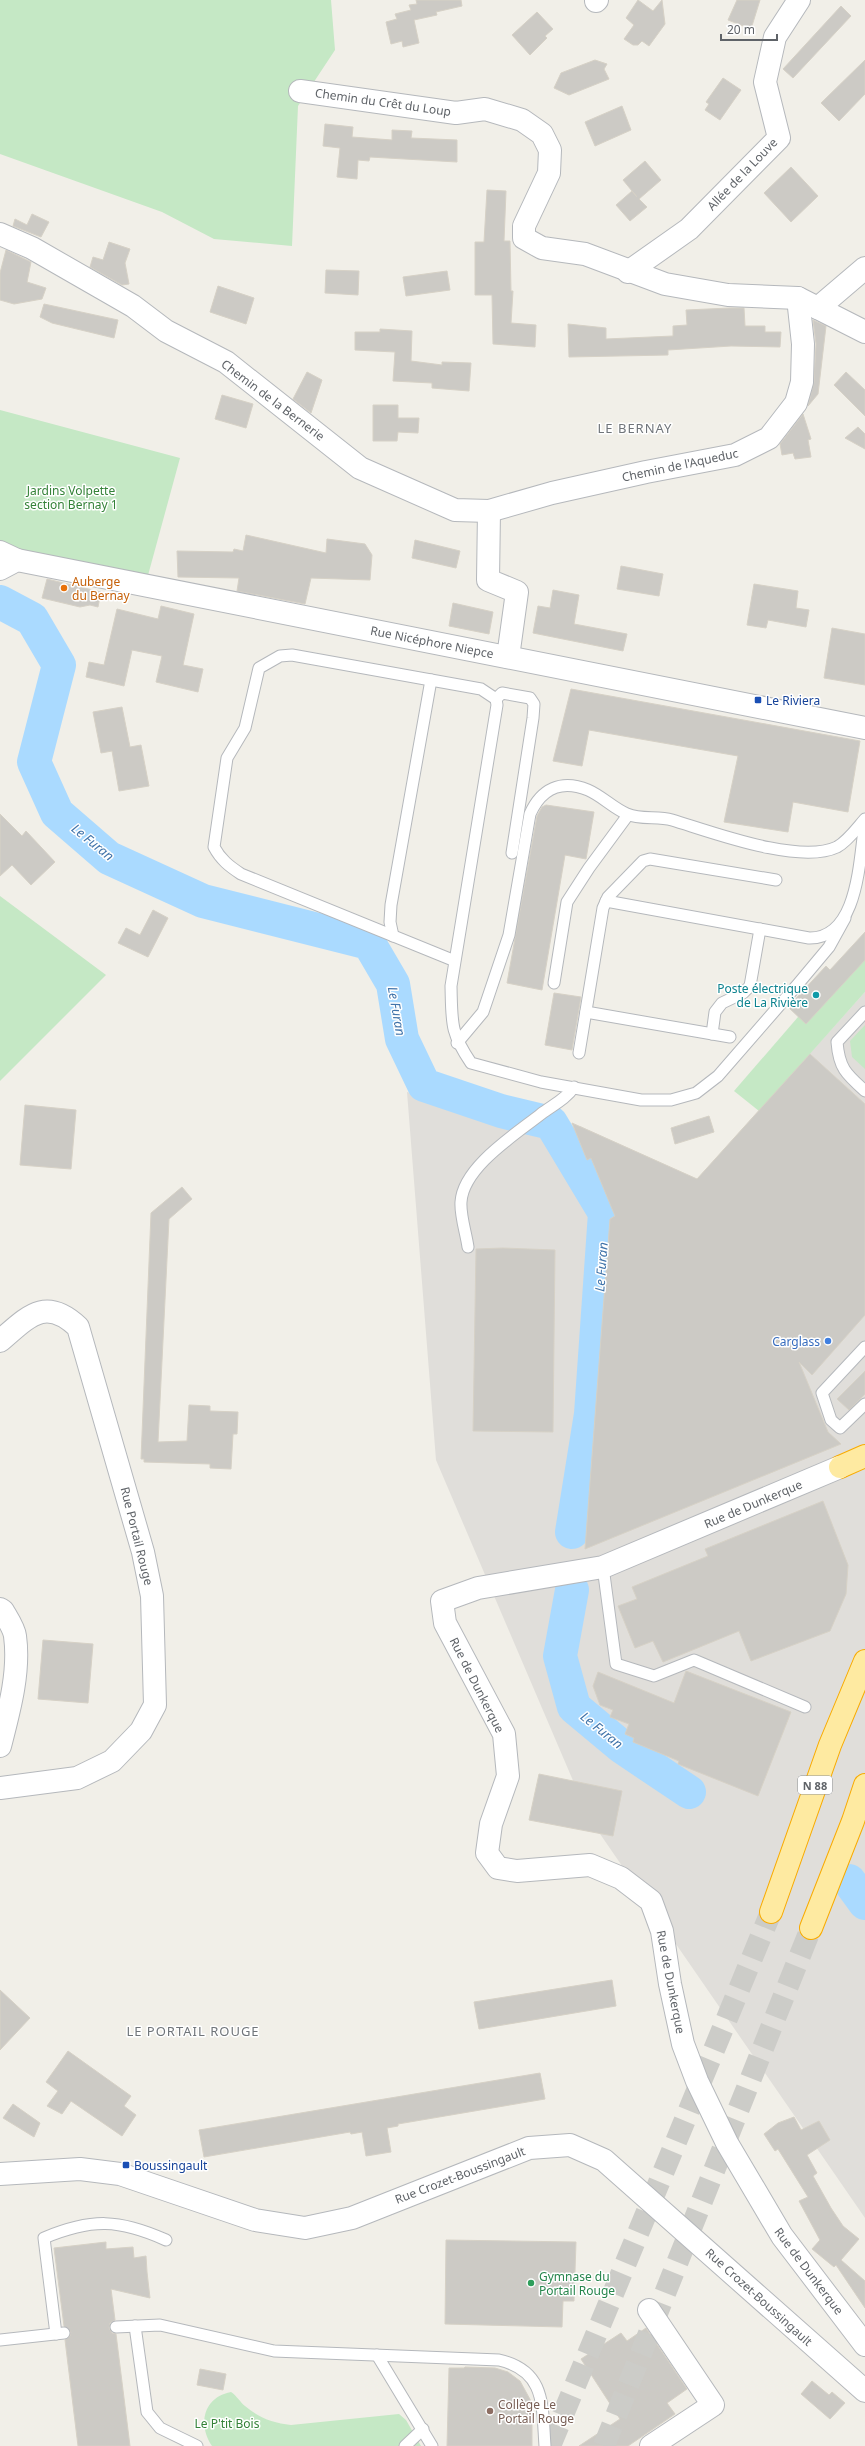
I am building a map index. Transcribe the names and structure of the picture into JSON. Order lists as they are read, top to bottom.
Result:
{
  "streets": {
    "highway": ["N 88"],
    "street": [
      "Chemin du Crêt du Loup",
      "Allée de la Louve",
      "Chemin de la Bernerie",
      "Chemin de l'Aqueduc",
      "Rue Nicéphore Niepce",
      "Rue de Dunkerque",
      "Rue Portail Rouge",
      "Rue Crozet-Boussingault"
    ]
  },
  "crossings": [
    ["Chemin du Crêt du Loup", "Allée de la Louve"],
    ["Chemin du Crêt du Loup", "Chemin de l'Aqueduc"],
    ["Chemin de la Bernerie", "Chemin de l'Aqueduc"]
  ],
  "districts": ["LE BERNAY", "LE PORTAIL ROUGE"],
  "water": ["Le Furan"],
  "parks": ["Jardins Volpette section Bernay 1", "Le P'tit Bois"],
  "places": {
    "other": [
      "Auberge du Bernay",
      "Poste électrique de La Rivière",
      "Carglass",
      "Gymnase du Portail Rouge",
      "Collège Le Portail Rouge"
    ],
    "transit": ["Le Riviera", "Boussingault"]
  },
  "scale_bar": "20 m"
}
